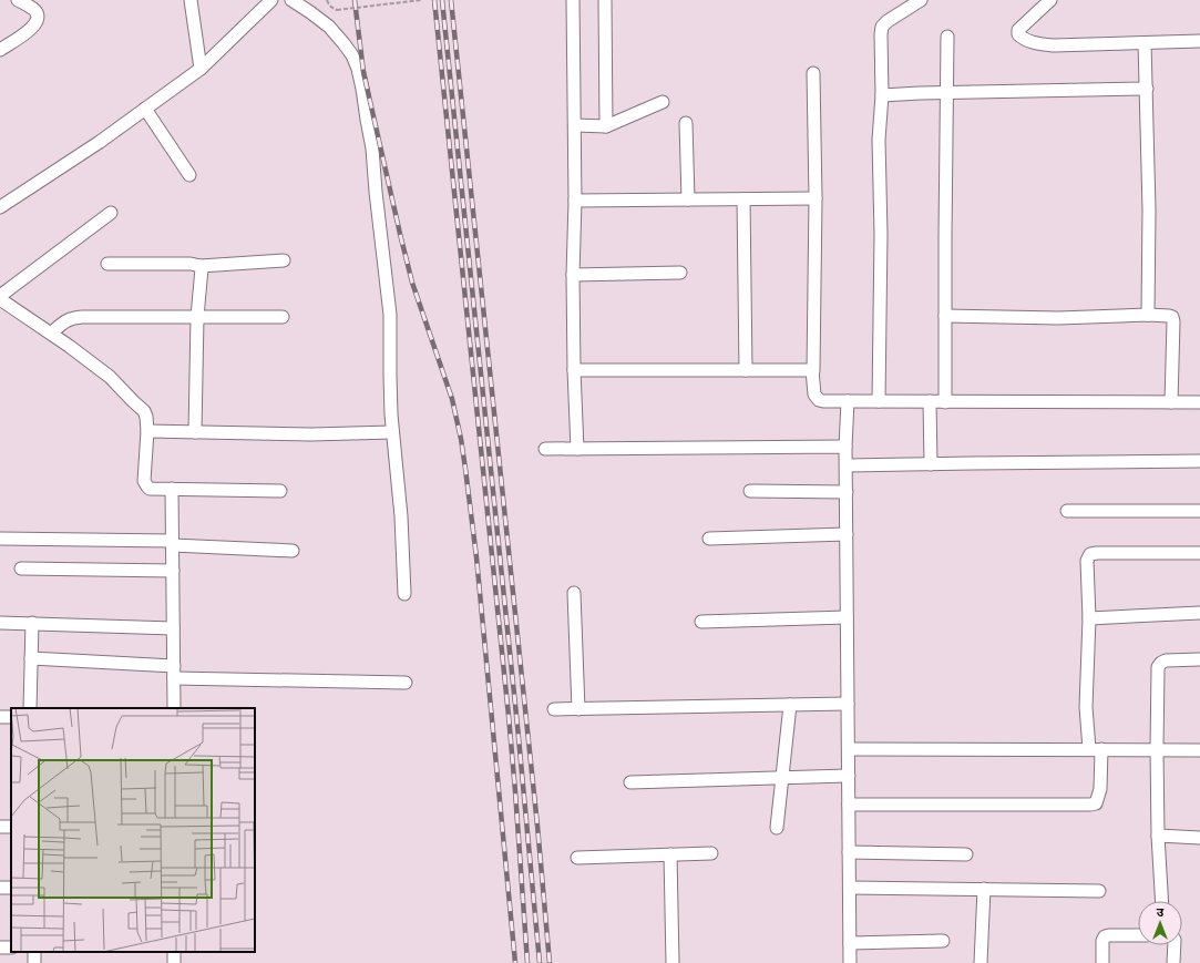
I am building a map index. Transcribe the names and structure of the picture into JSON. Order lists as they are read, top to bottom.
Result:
{
  "north": "top"
}
